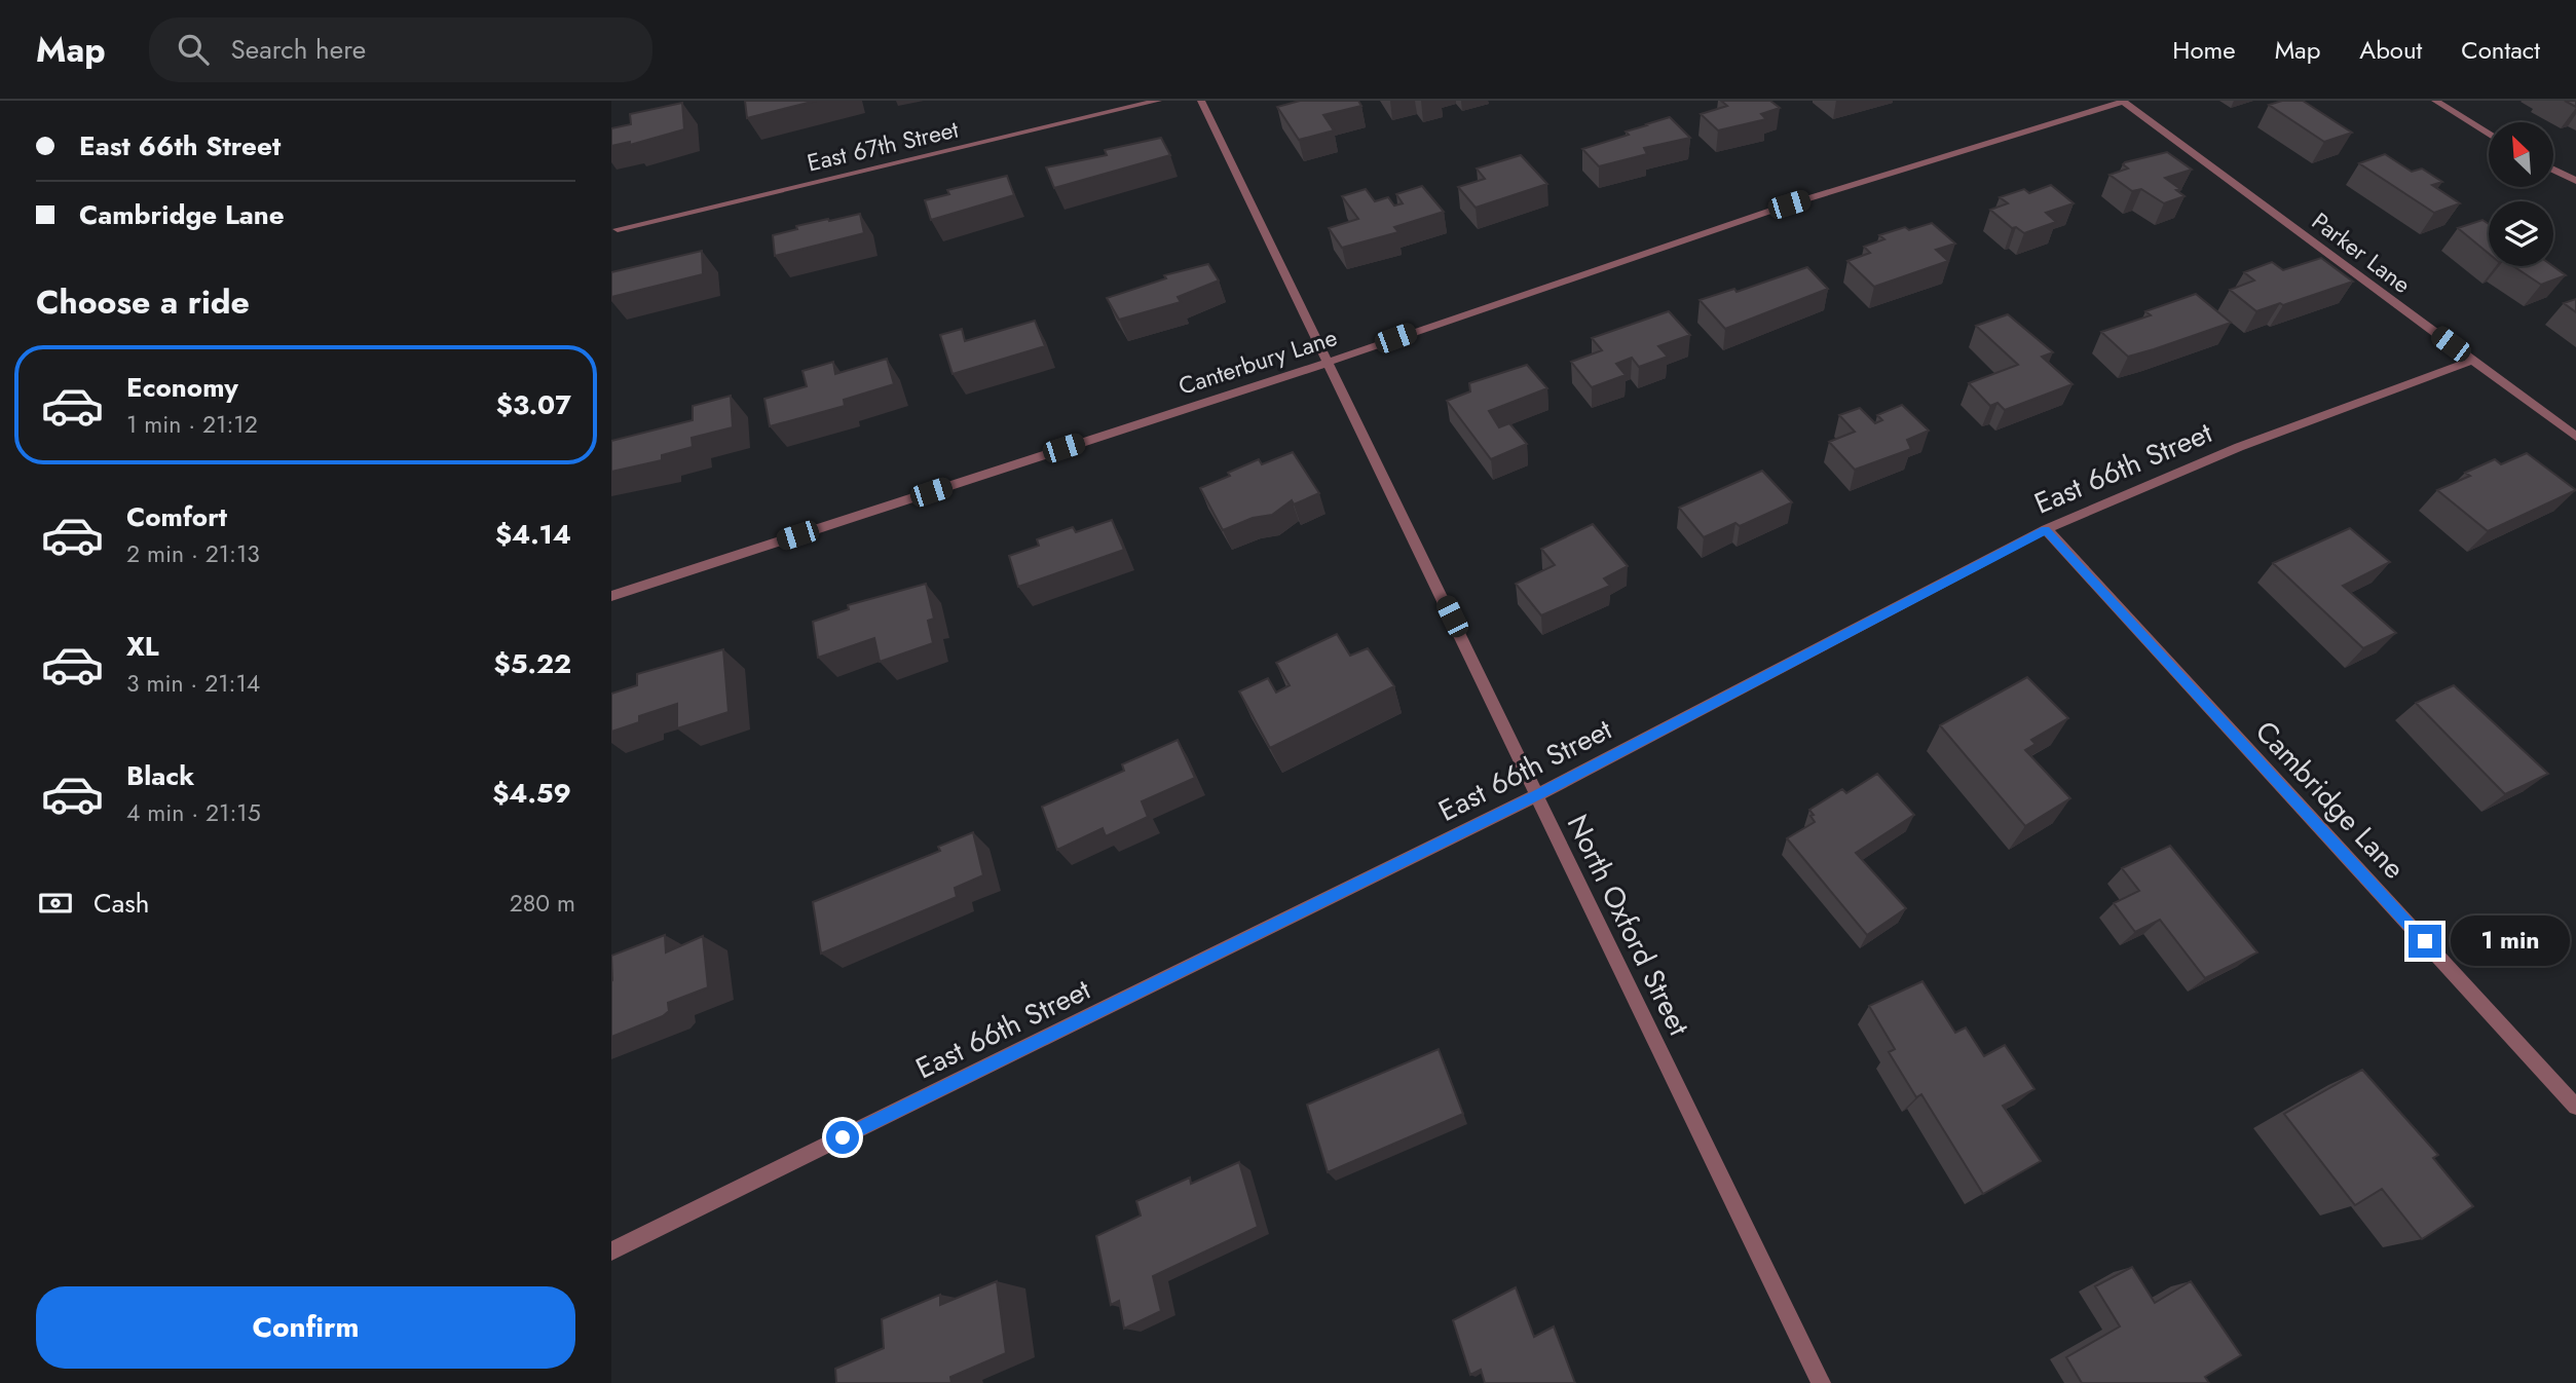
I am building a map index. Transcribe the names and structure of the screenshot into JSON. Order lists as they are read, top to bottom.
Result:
{
  "streets": {
    "street": [
      "East 67th Street",
      "Parker Lane",
      "Canterbury Lane",
      "East 66th Street",
      "Cambridge Lane",
      "North Oxford Street"
    ]
  },
  "crossings": [
    ["Parker Lane", "Canterbury Lane"],
    ["Parker Lane", "East 66th Street"],
    ["Canterbury Lane", "North Oxford Street"],
    ["East 66th Street", "Cambridge Lane"],
    ["East 66th Street", "North Oxford Street"]
  ],
  "north": "top left",
  "page": {
    "header": "Map",
    "search": "Search here",
    "nav": [
      "Home",
      "Map",
      "About",
      "Contact"
    ],
    "banner": ["East 66th Street", "Cambridge Lane"],
    "heading": "Choose a ride",
    "list": [
      {
        "name": "Economy",
        "note": "1 min · 21:12",
        "value": "$3.07"
      },
      {
        "name": "Comfort",
        "note": "2 min · 21:13",
        "value": "$4.14"
      },
      {
        "name": "XL",
        "note": "3 min · 21:14",
        "value": "$5.22"
      },
      {
        "name": "Black",
        "note": "4 min · 21:15",
        "value": "$4.59"
      }
    ],
    "pay": ["Cash", "280 m"],
    "bubble": "1 min",
    "buttons": "Confirm"
  }
}
